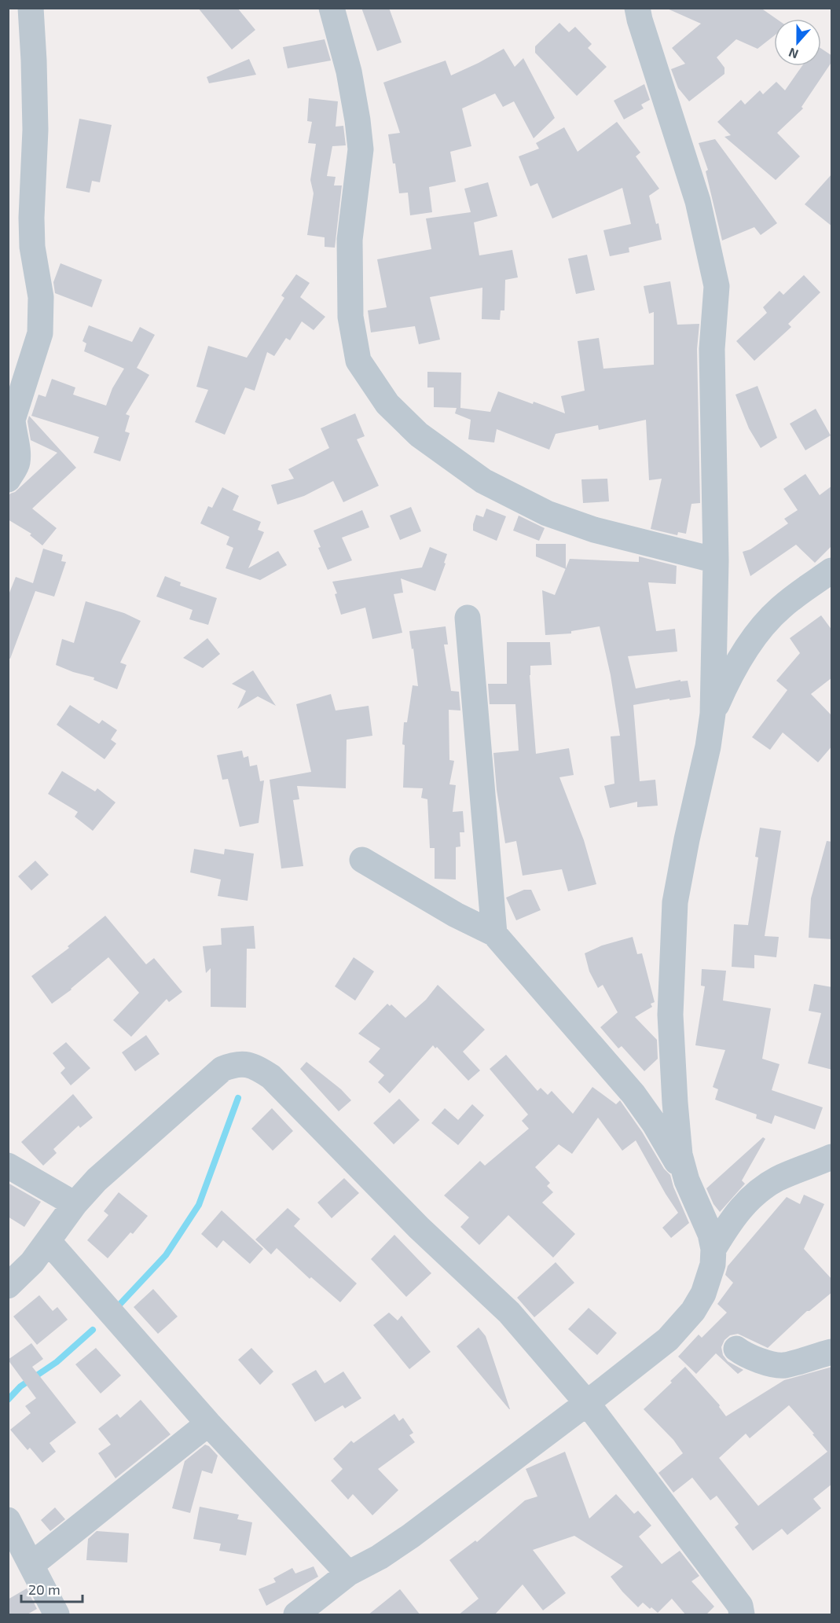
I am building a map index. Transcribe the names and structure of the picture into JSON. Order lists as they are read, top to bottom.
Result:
{
  "scale_bar": "20 m",
  "north": "bottom"
}
